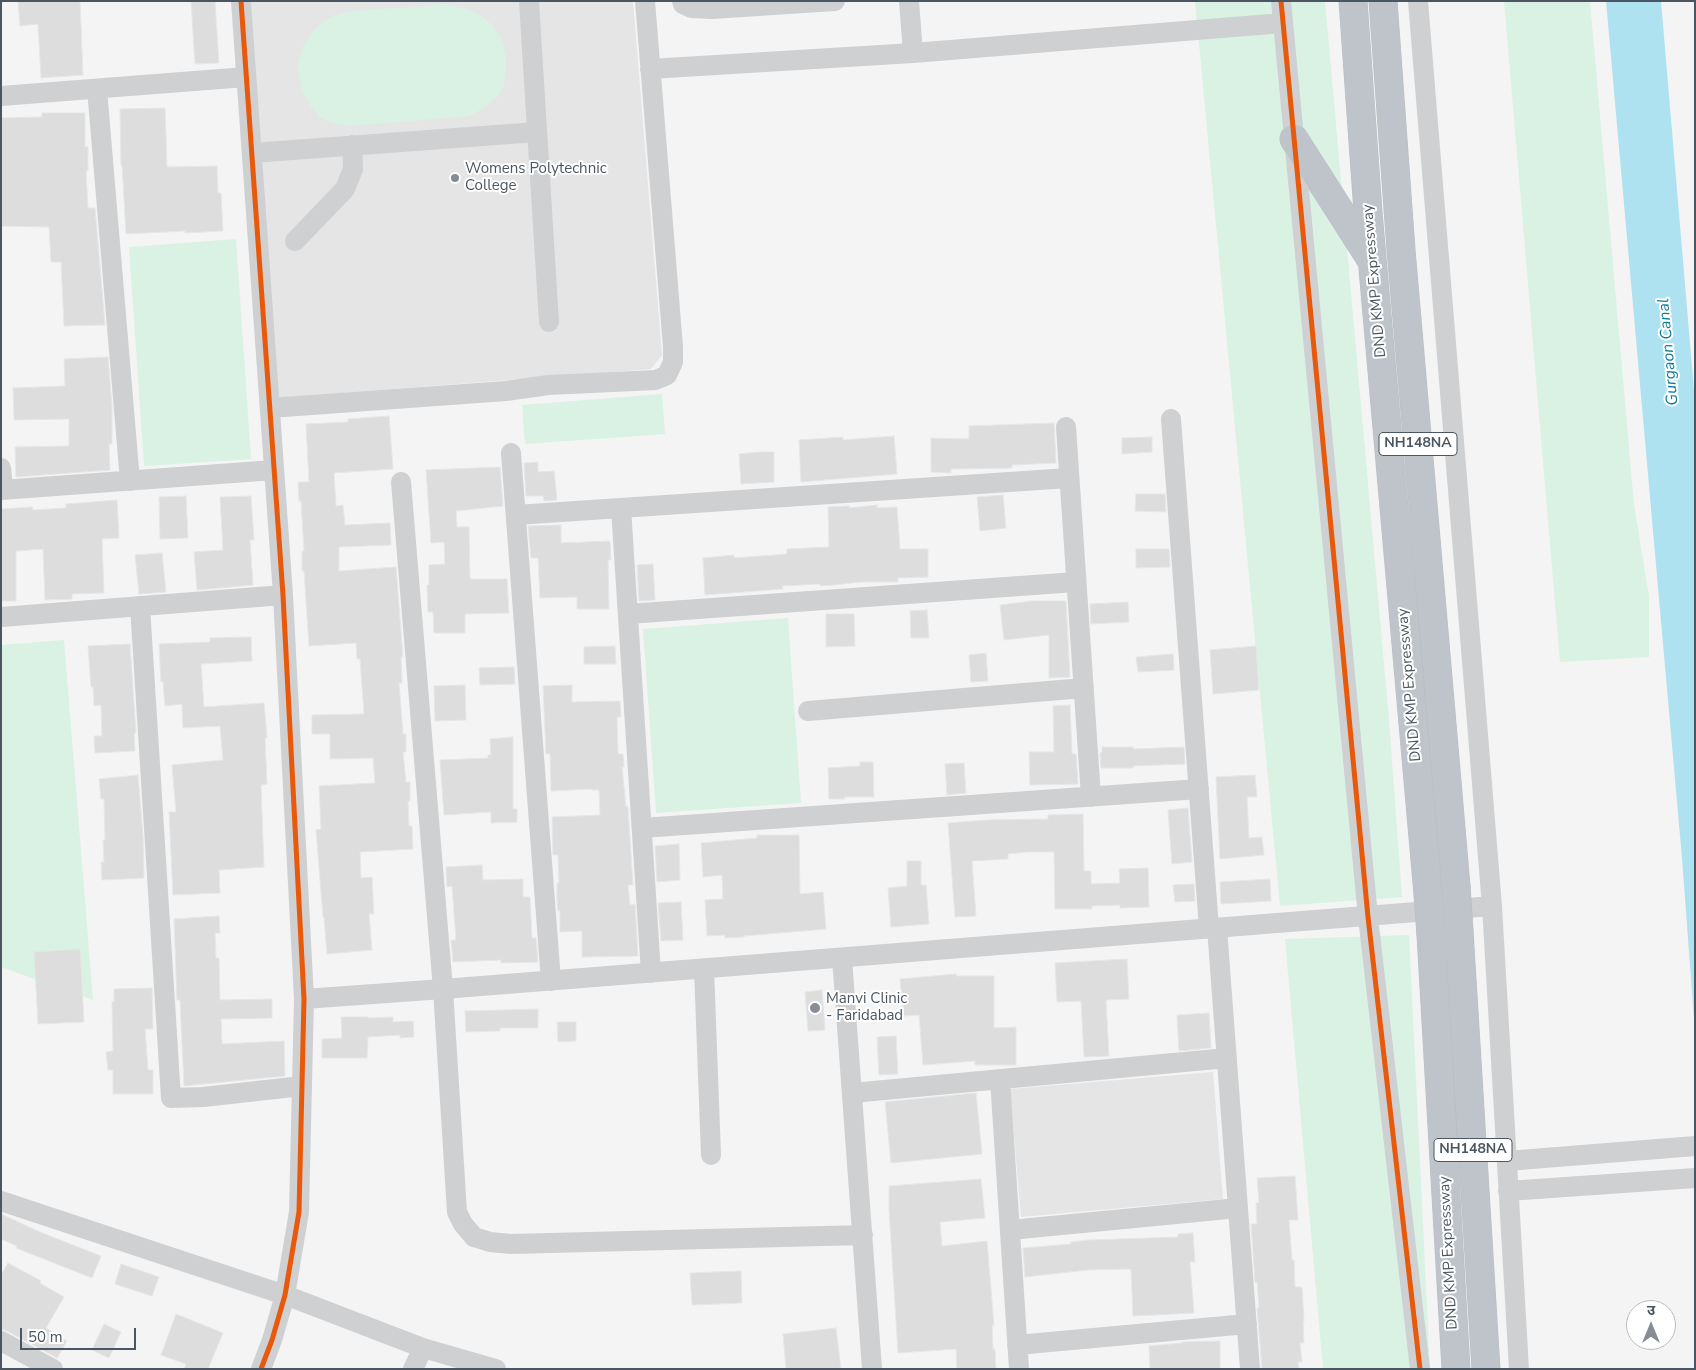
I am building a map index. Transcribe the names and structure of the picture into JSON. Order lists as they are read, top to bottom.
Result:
{
  "streets": {
    "highway": ["DND KMP Expressway", "NH148NA"]
  },
  "water": ["Gurgaon Canal"],
  "places": ["Womens Polytechnic College", "Manvi Clinic - Faridabad"],
  "scale_bar": "50 m",
  "north": "top"
}
